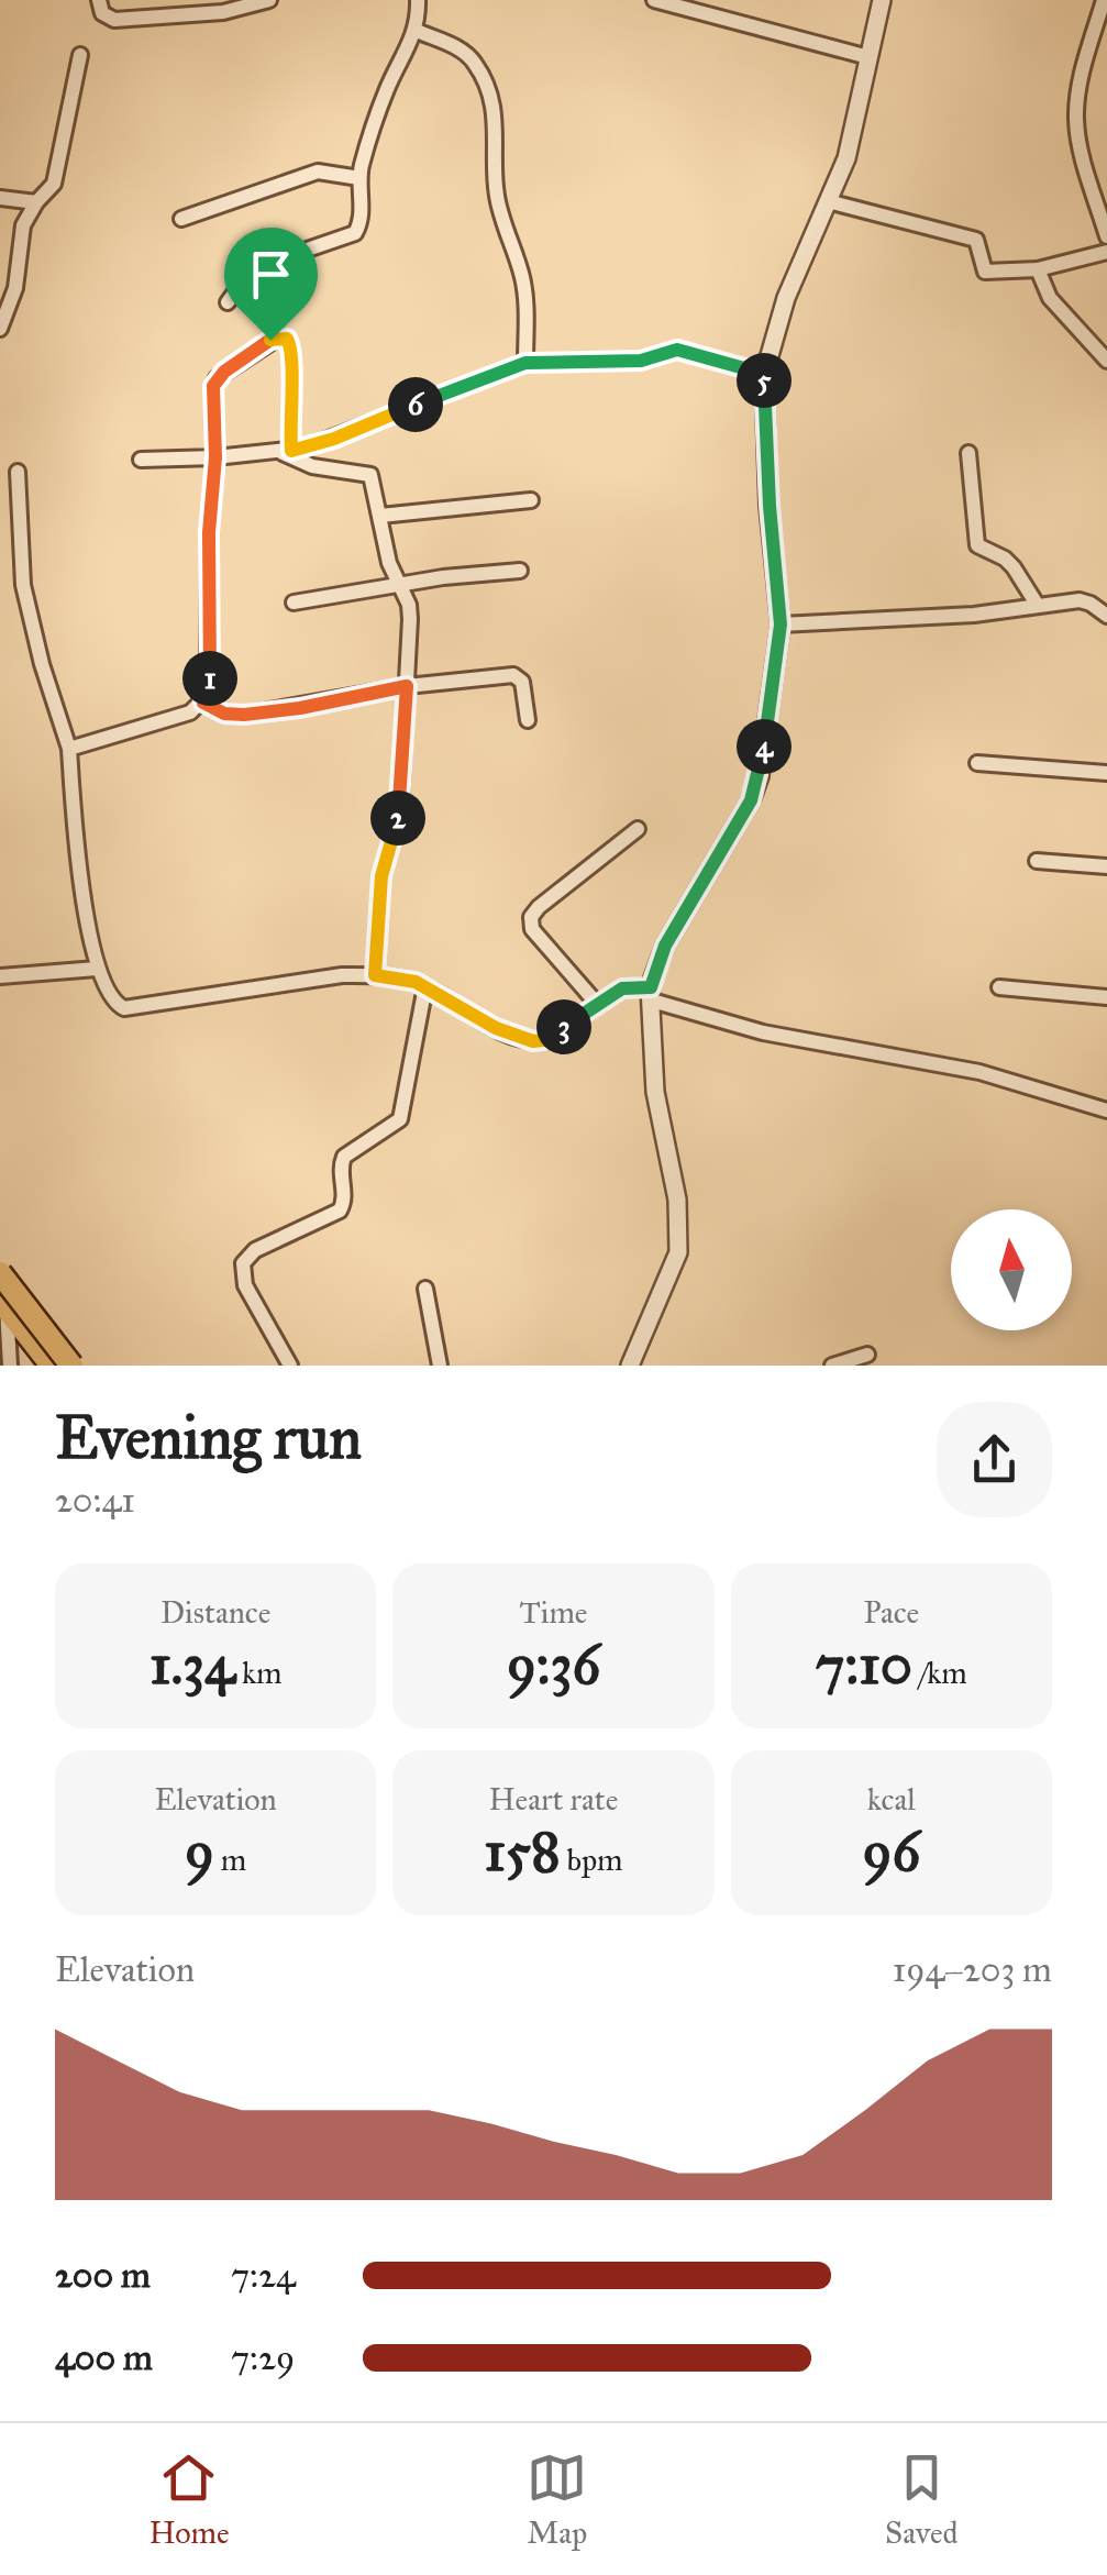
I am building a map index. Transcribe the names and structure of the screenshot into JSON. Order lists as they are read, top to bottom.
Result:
{
  "north": "top",
  "page": {
    "pins": [
      "5",
      "6",
      "1",
      "4",
      "2",
      "3"
    ],
    "heading": ["Evening run", "20:41"],
    "stats": [
      ["Distance", "1.34 km"],
      ["Time", "9:36"],
      ["Pace", "7:10 /km"],
      ["Elevation", "9 m"],
      ["Heart rate", "158 bpm"],
      ["kcal", "96"]
    ],
    "chart": ["Elevation", "194–203 m"],
    "list": [
      {
        "name": "200 m",
        "note": "7:24"
      },
      {
        "name": "400 m",
        "note": "7:29"
      }
    ],
    "tabs": ["Home", "Map", "Saved"]
  }
}
